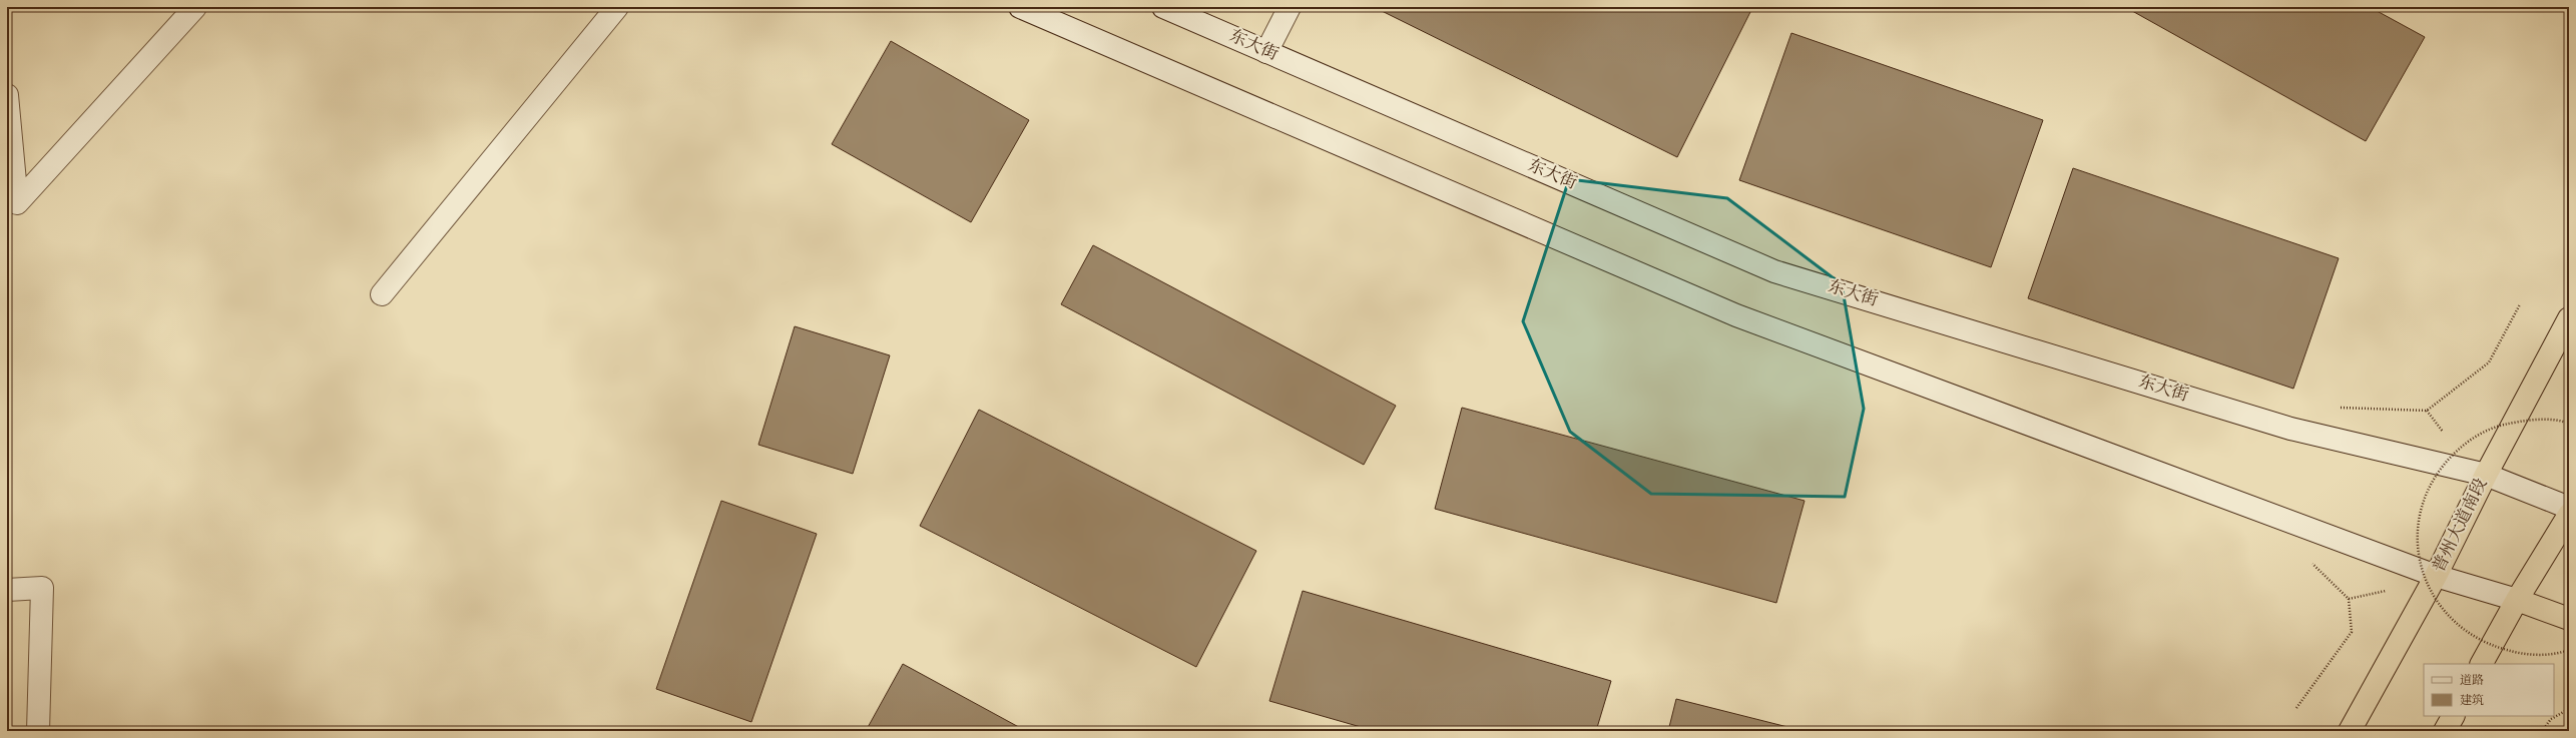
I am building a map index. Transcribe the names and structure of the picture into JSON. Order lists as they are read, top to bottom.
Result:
{
  "streets": {
    "highway": ["普州大道南段"],
    "main road": ["东大街"]
  },
  "crossings": [
    ["东大街", "普州大道南段"]
  ],
  "legend": ["道路", "建筑"]
}
